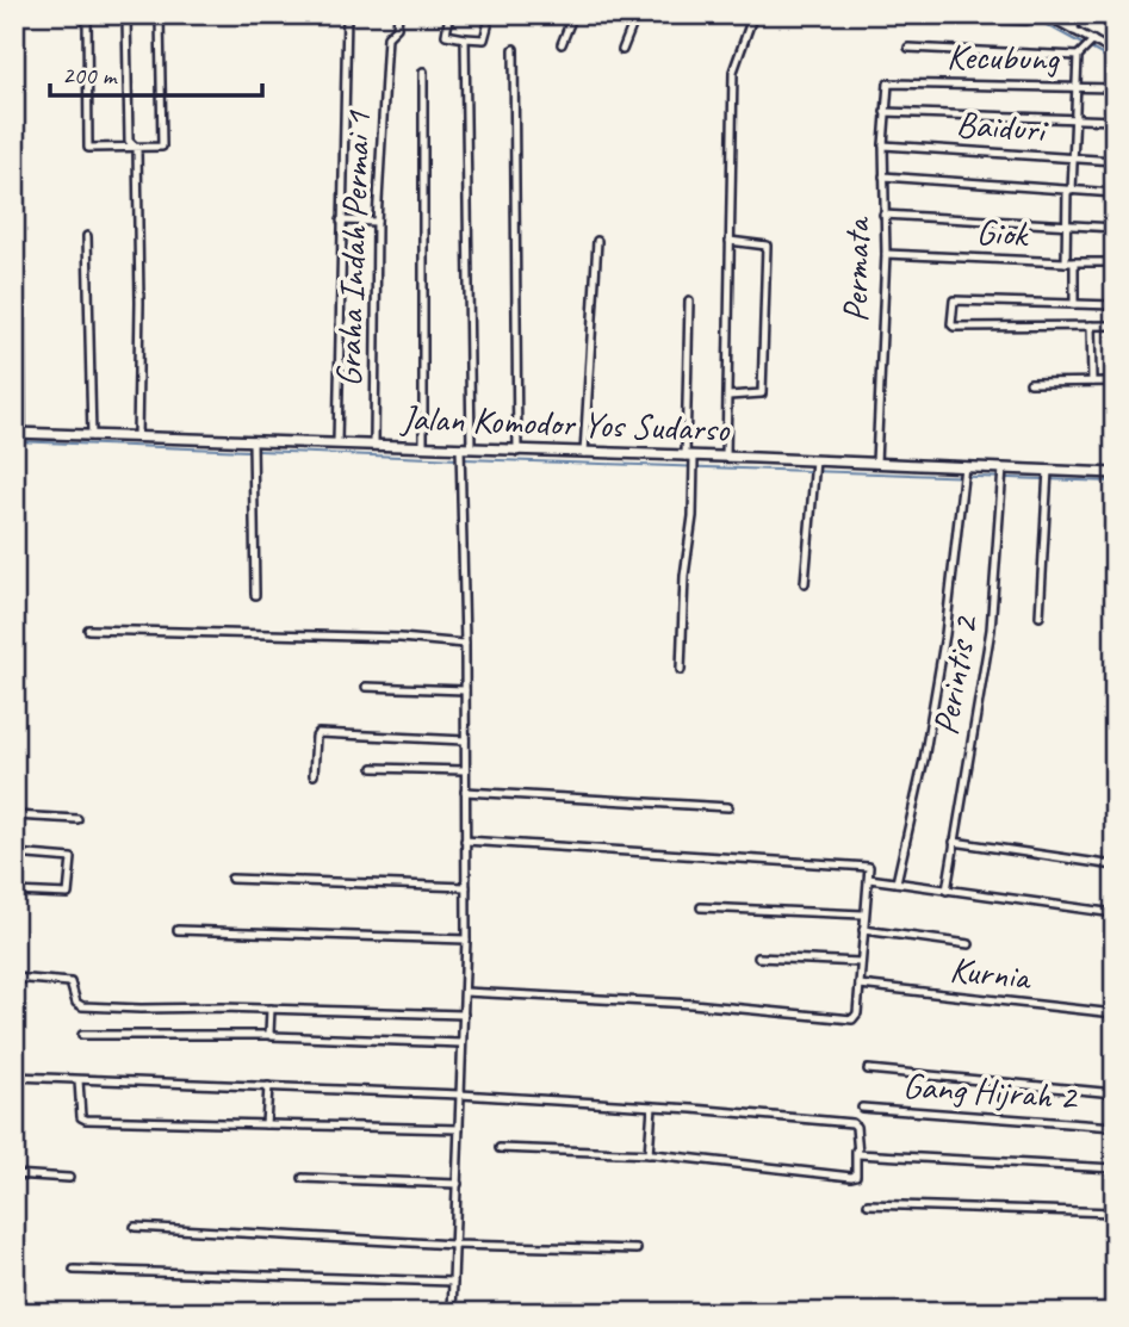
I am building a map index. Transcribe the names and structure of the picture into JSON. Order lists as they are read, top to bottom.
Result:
{
  "streets": {
    "street": [
      "Kecubung",
      "Baiduri",
      "Giok",
      "Graha Indah Permai 1",
      "Permata",
      "Jalan Komodor Yos Sudarso",
      "Perintis 2",
      "Kurnia",
      "Gang Hijrah 2"
    ]
  },
  "crossings": [
    ["Kecubung", "Permata"],
    ["Baiduri", "Permata"],
    ["Giok", "Permata"],
    ["Graha Indah Permai 1", "Jalan Komodor Yos Sudarso"],
    ["Permata", "Jalan Komodor Yos Sudarso"],
    ["Jalan Komodor Yos Sudarso", "Perintis 2"]
  ],
  "scale_bar": "200 m"
}
